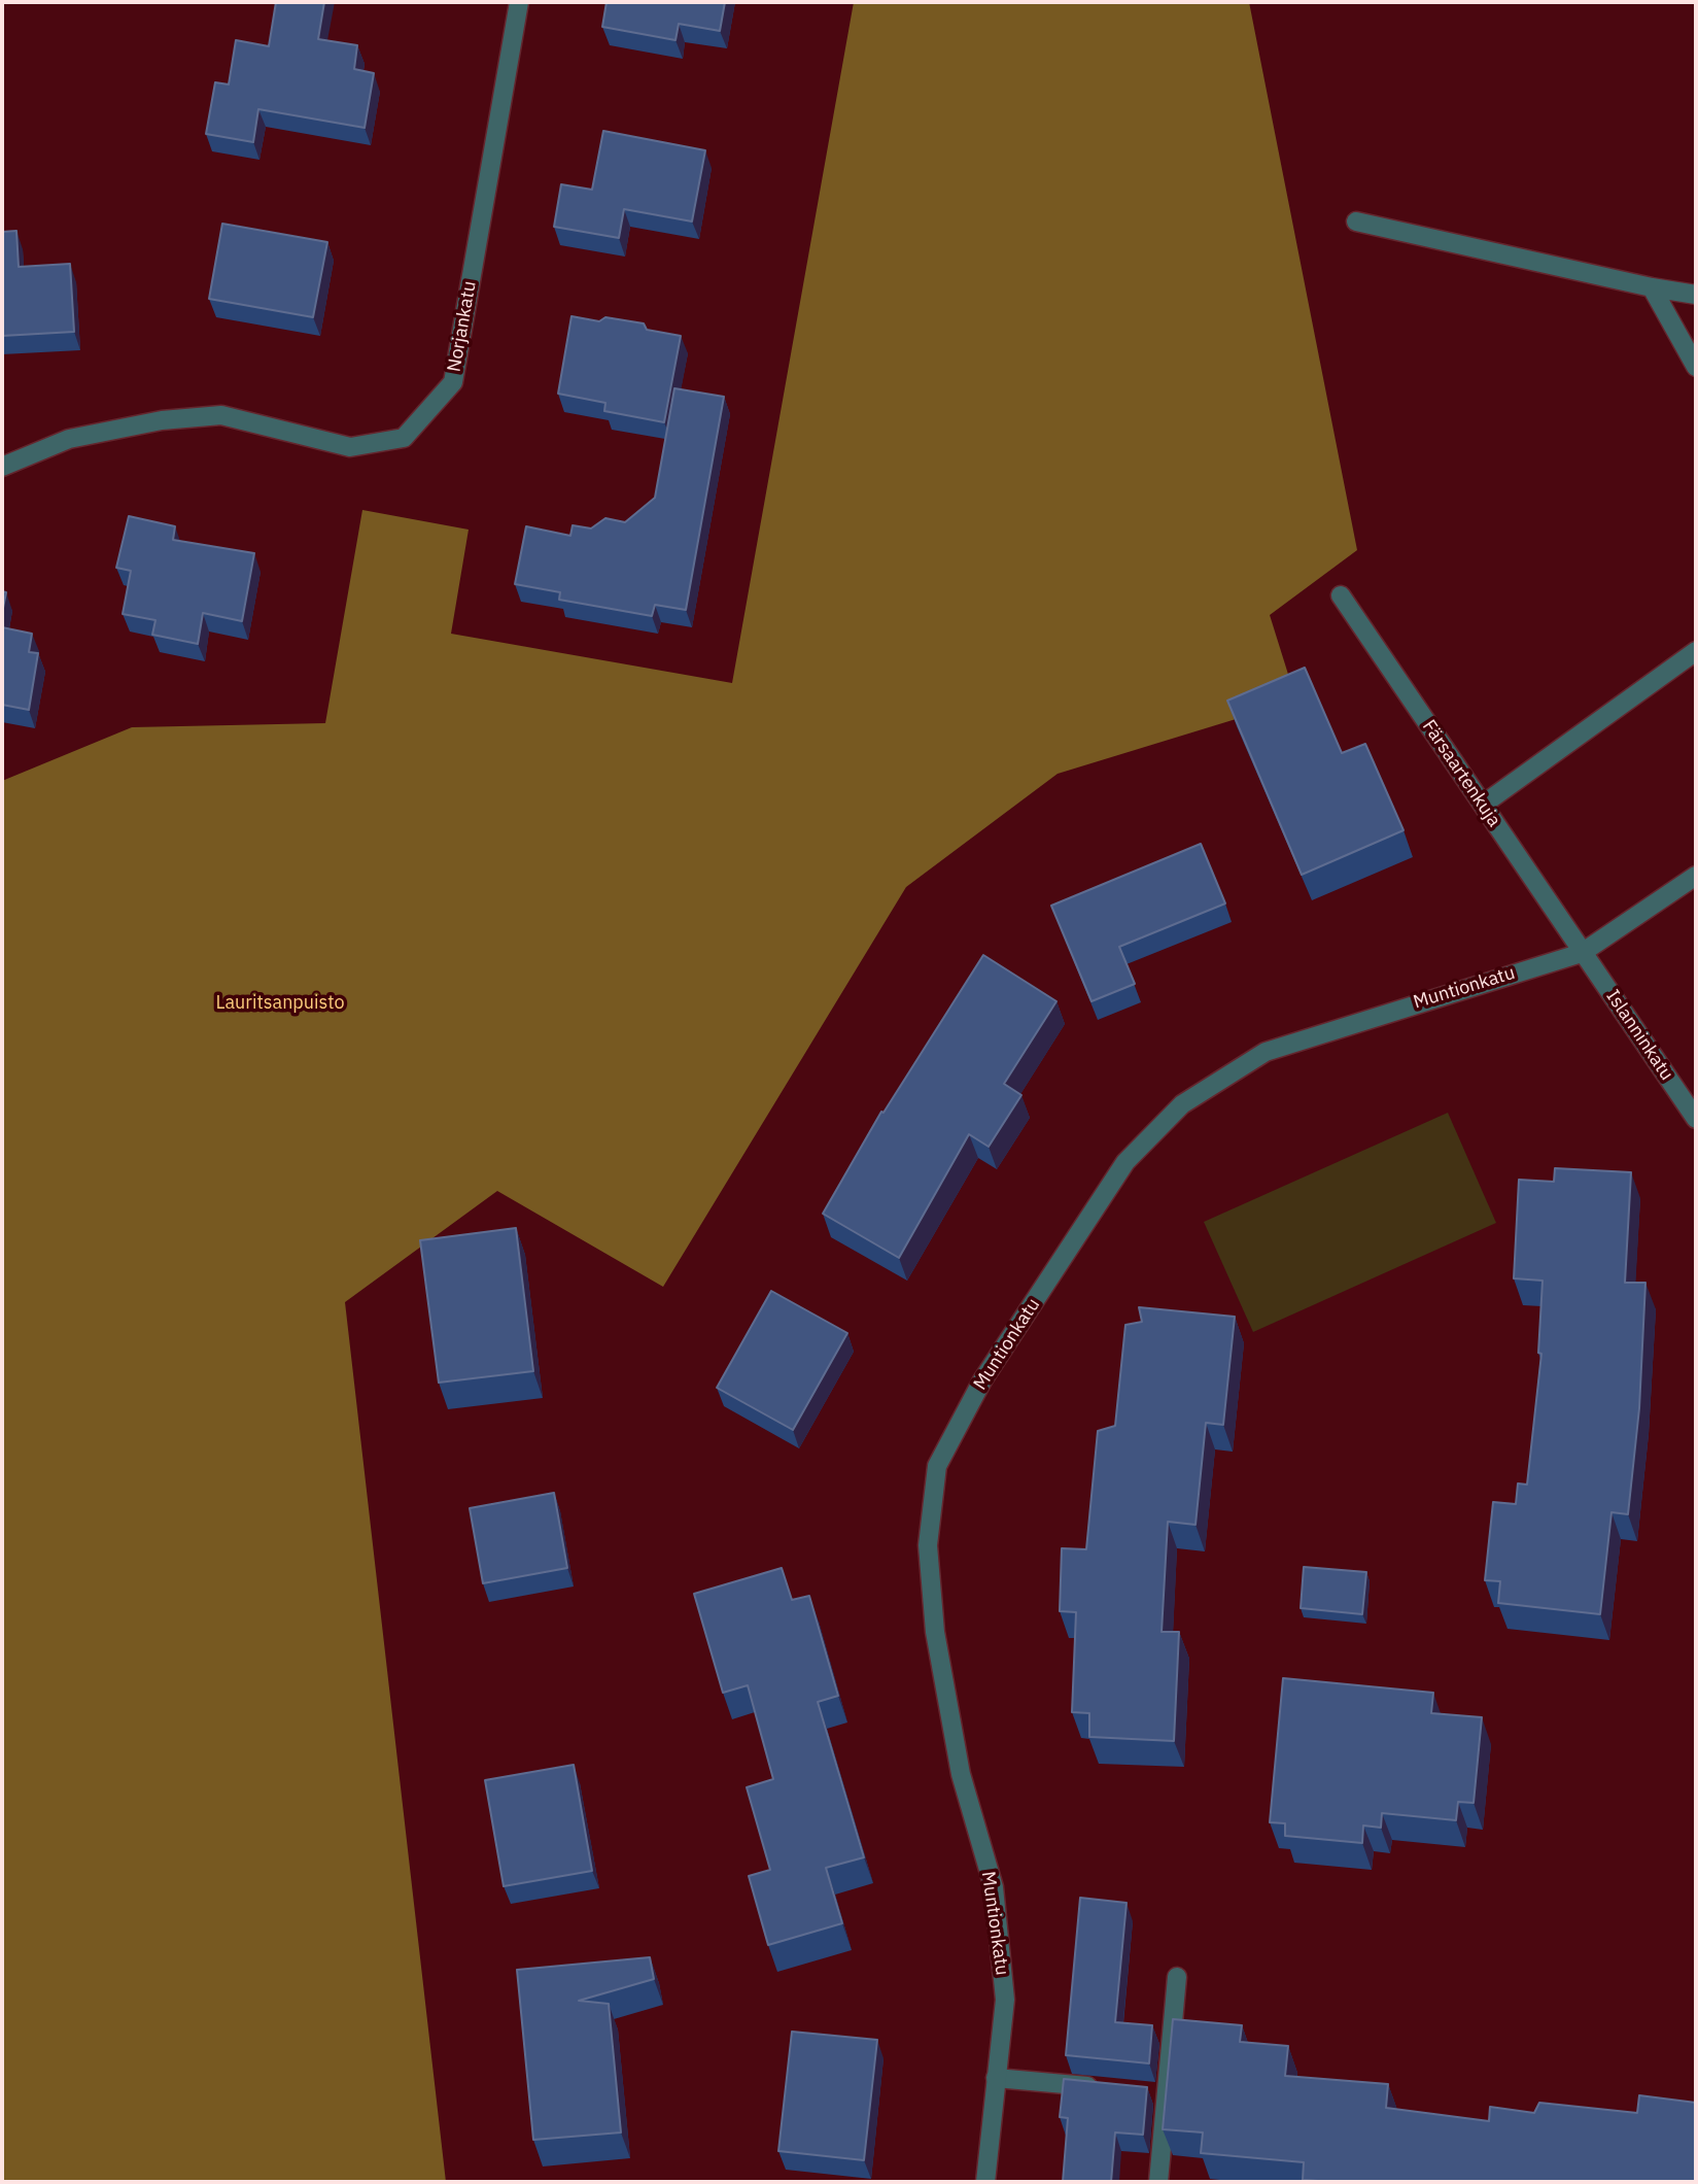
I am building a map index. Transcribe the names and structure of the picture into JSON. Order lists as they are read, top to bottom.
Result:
{
  "streets": {
    "street": [
      "Norjankatu",
      "Färsaartenkuja",
      "Muntionkatu",
      "Islanninkatu"
    ]
  },
  "crossings": [
    ["Färsaartenkuja", "Muntionkatu"],
    ["Färsaartenkuja", "Islanninkatu"],
    ["Muntionkatu", "Islanninkatu"]
  ],
  "parks": ["Lauritsanpuisto"]
}
